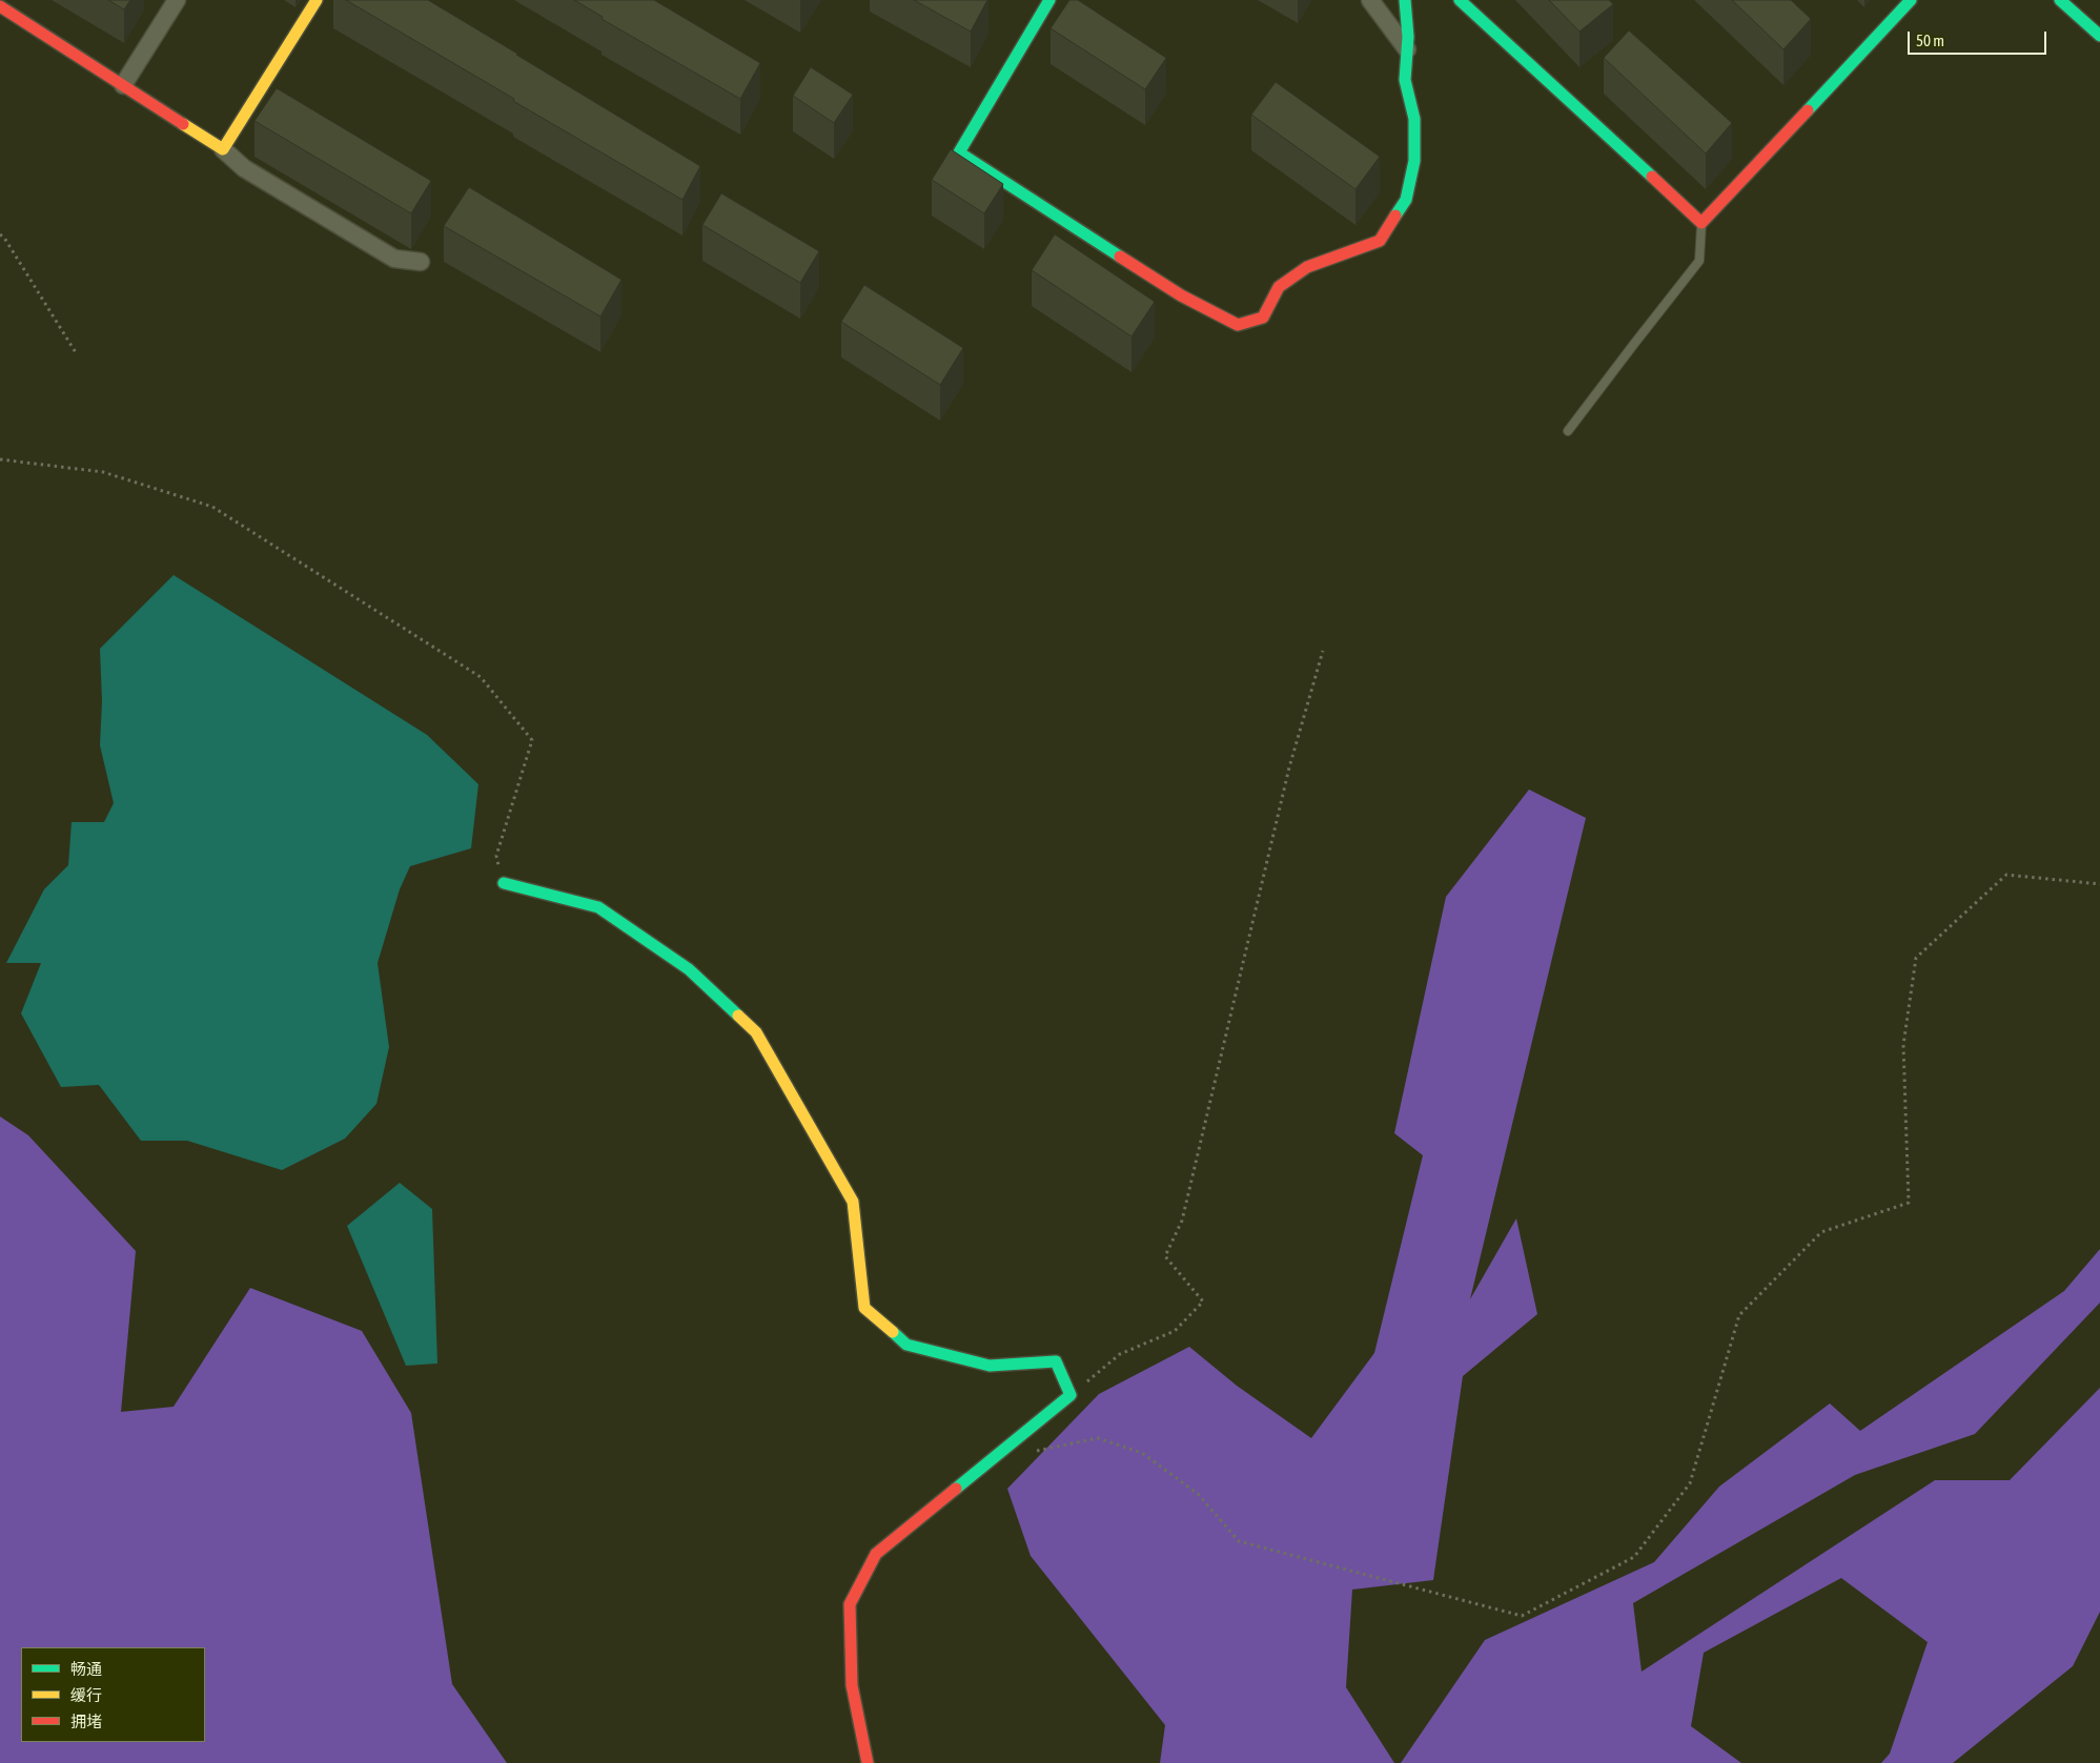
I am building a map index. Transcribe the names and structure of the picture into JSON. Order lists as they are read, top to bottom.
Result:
{
  "legend": ["畅通", "缓行", "拥堵"],
  "scale_bar": "50 m"
}
